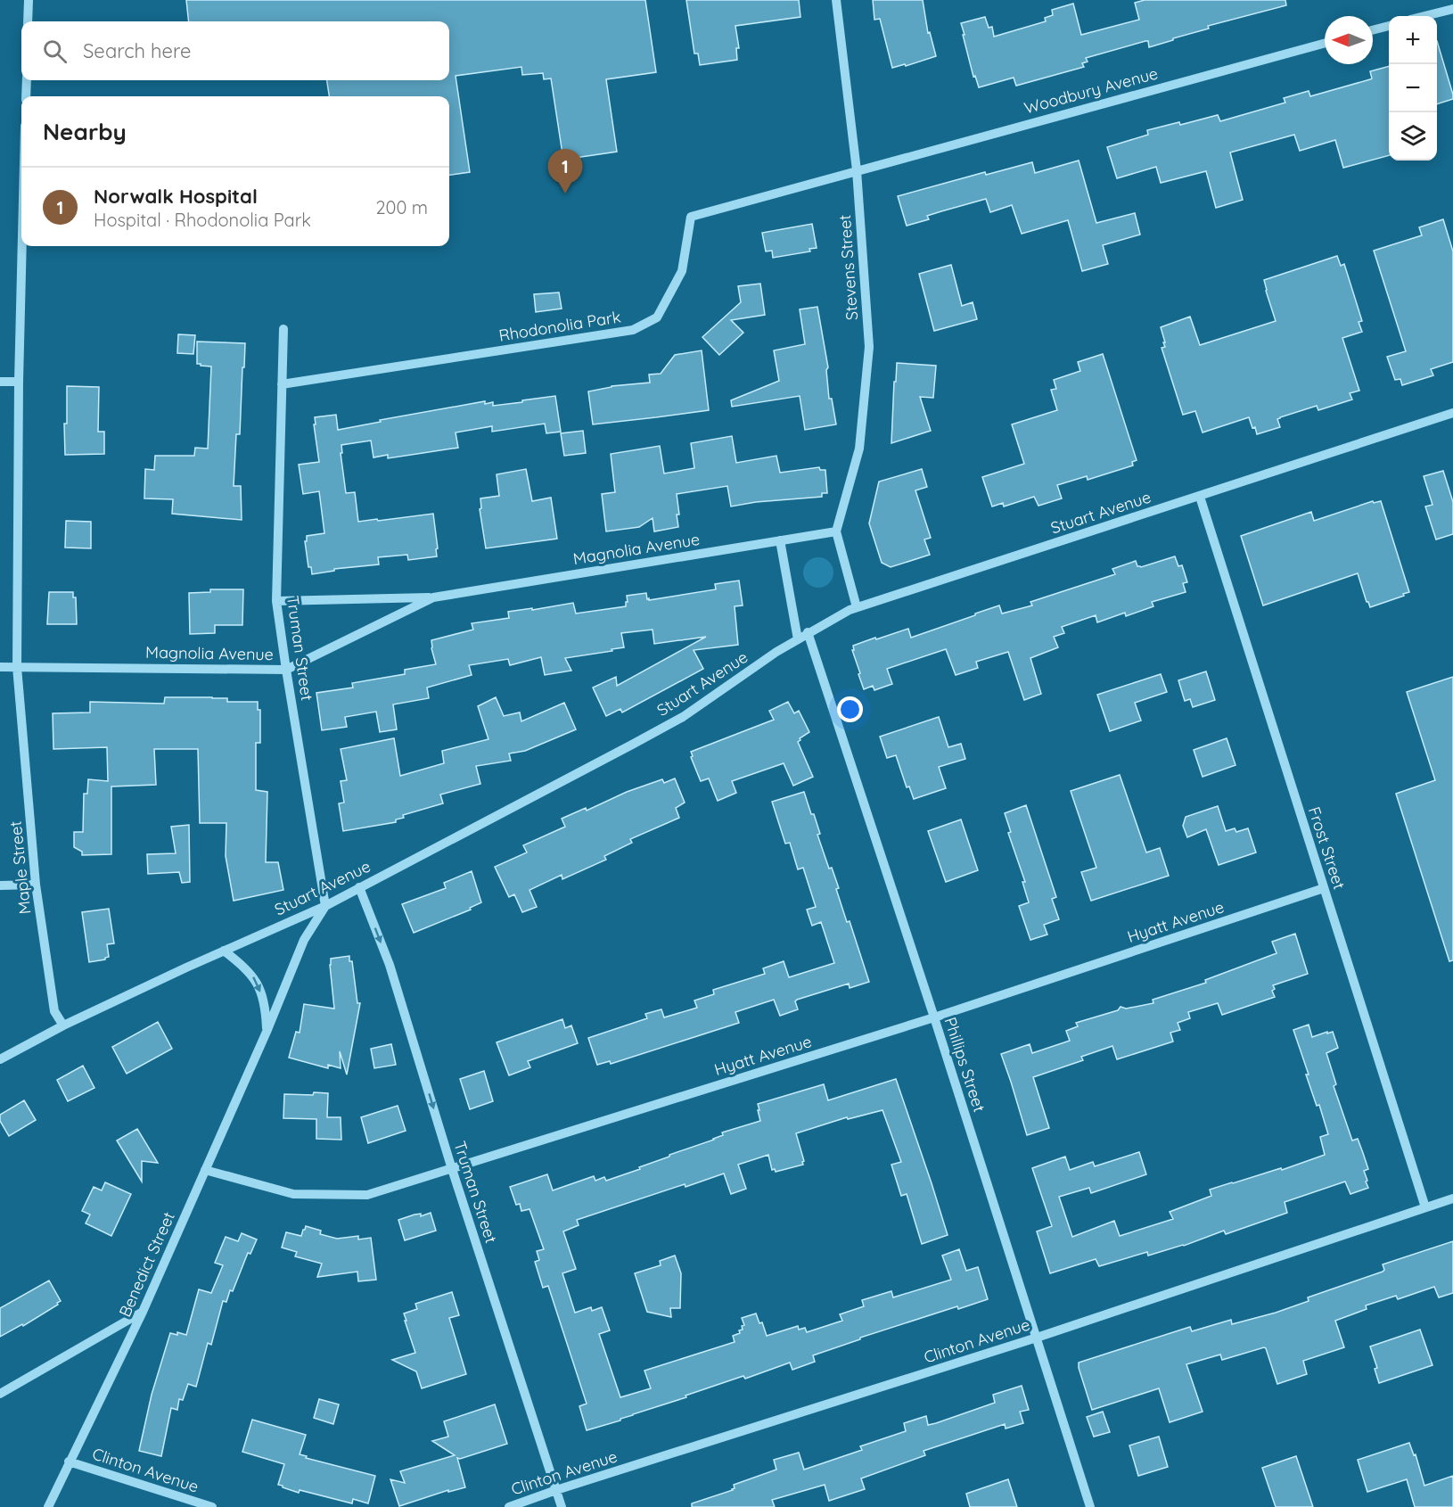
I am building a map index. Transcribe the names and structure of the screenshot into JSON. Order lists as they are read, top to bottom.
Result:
{
  "streets": {
    "street": [
      "Woodbury Avenue",
      "Stevens Street",
      "Rhodonolia Park",
      "Stuart Avenue",
      "Magnolia Avenue",
      "Truman Street",
      "Frost Street",
      "Maple Street",
      "Hyatt Avenue",
      "Phillips Street",
      "Benedict Street",
      "Clinton Avenue"
    ]
  },
  "crossings": [
    ["Woodbury Avenue", "Stevens Street"],
    ["Woodbury Avenue", "Rhodonolia Park"],
    ["Stevens Street", "Rhodonolia Park"],
    ["Rhodonolia Park", "Truman Street"],
    ["Stuart Avenue", "Truman Street"],
    ["Stuart Avenue", "Frost Street"],
    ["Stuart Avenue", "Maple Street"],
    ["Stuart Avenue", "Phillips Street"],
    ["Stuart Avenue", "Benedict Street"],
    ["Magnolia Avenue", "Truman Street"],
    ["Magnolia Avenue", "Maple Street"],
    ["Truman Street", "Hyatt Avenue"],
    ["Truman Street", "Benedict Street"],
    ["Truman Street", "Clinton Avenue"],
    ["Frost Street", "Hyatt Avenue"],
    ["Frost Street", "Clinton Avenue"],
    ["Hyatt Avenue", "Phillips Street"],
    ["Hyatt Avenue", "Benedict Street"],
    ["Phillips Street", "Clinton Avenue"],
    ["Benedict Street", "Clinton Avenue"]
  ],
  "north": "left",
  "page": {
    "map_buttons": ["+", "−"],
    "search": "Search here",
    "heading": "Nearby",
    "pins": "1",
    "list": [
      {
        "mark": "1",
        "name": "Norwalk Hospital",
        "note": "Hospital · Rhodonolia Park",
        "value": "200 m"
      }
    ]
  }
}
